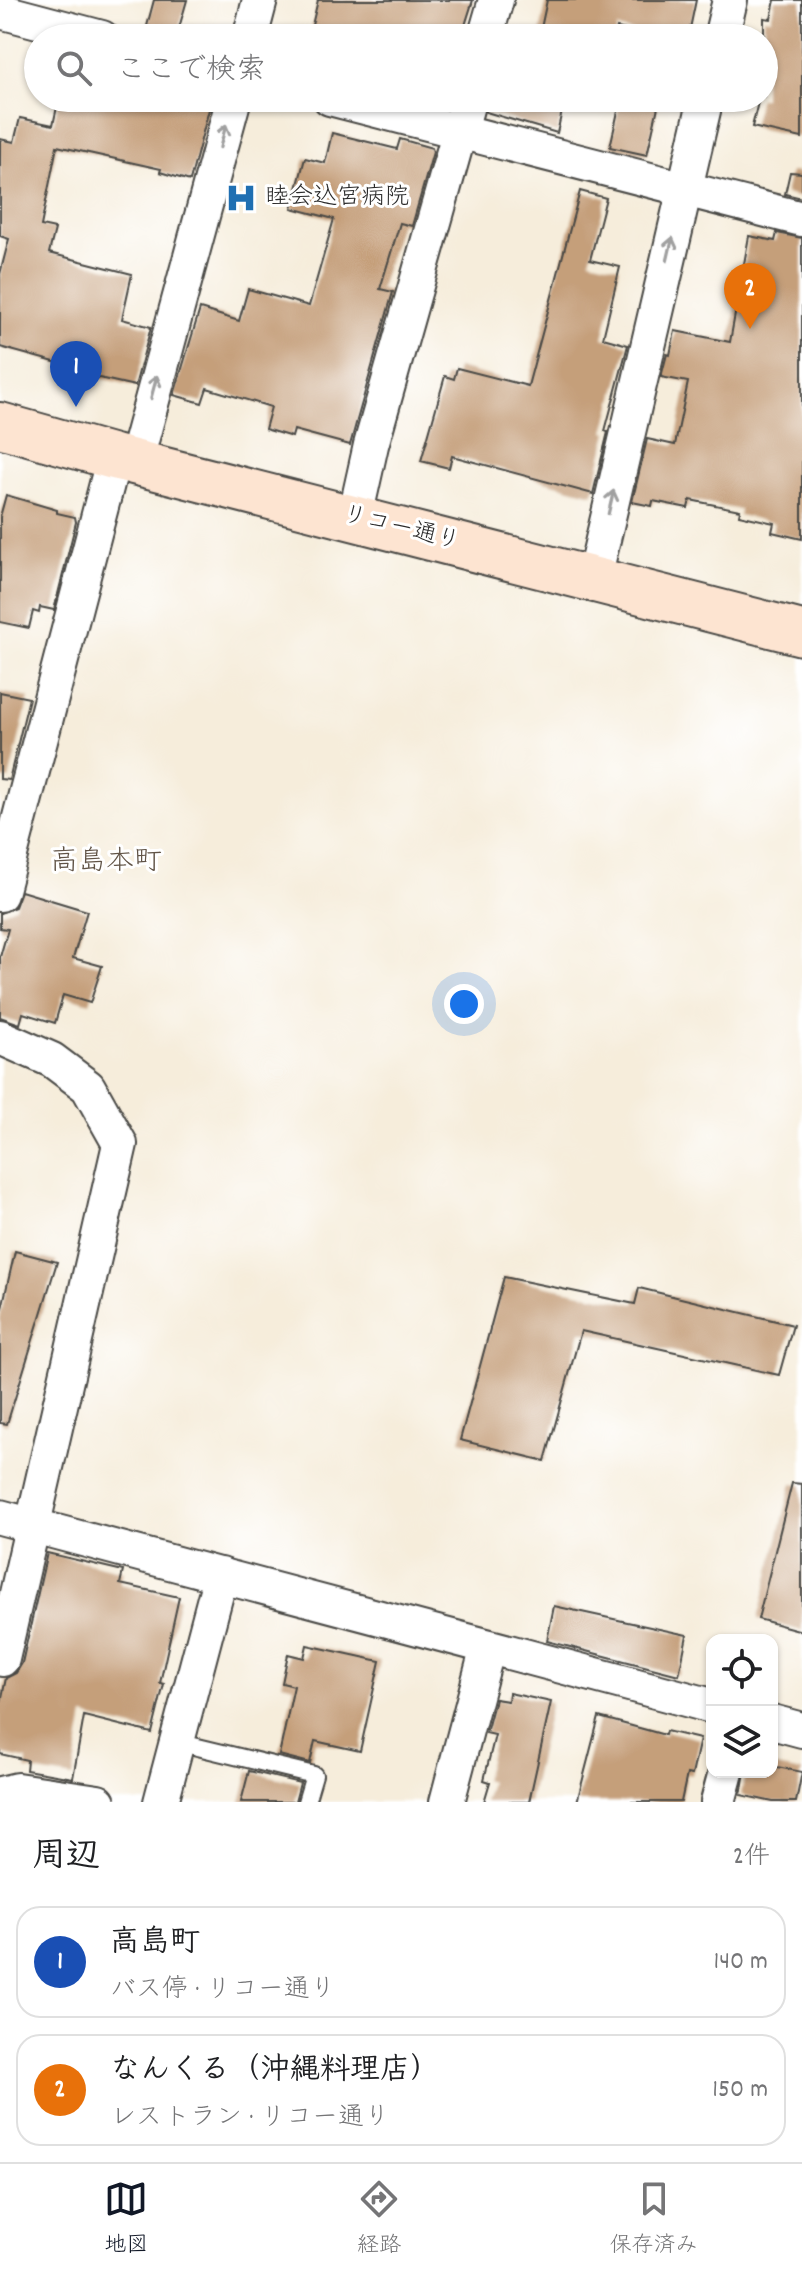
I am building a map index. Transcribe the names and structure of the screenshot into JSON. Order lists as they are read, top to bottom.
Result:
{
  "streets": {
    "main road": ["リコー通り"]
  },
  "districts": ["高島本町"],
  "places": {
    "hospital": ["睦会込宮病院"]
  },
  "page": {
    "search": "ここで検索",
    "pins": ["2", "1"],
    "heading": ["周辺", "2件"],
    "list": [
      {
        "mark": "1",
        "name": "高島町",
        "note": "バス停 · リコー通り",
        "value": "140 m"
      },
      {
        "mark": "2",
        "name": "なんくる（沖縄料理店）",
        "note": "レストラン · リコー通り",
        "value": "150 m"
      }
    ],
    "nav": ["地図", "経路", "保存済み"]
  }
}
